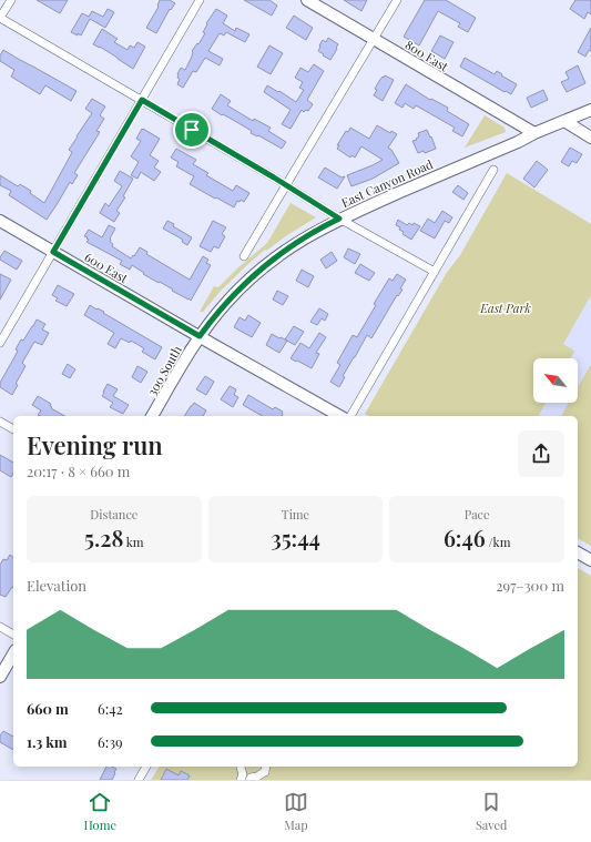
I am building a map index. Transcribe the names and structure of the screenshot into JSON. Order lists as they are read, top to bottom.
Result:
{
  "streets": {
    "street": [
      "800 East",
      "East Canyon Road",
      "600 East",
      "300 South"
    ]
  },
  "crossings": [
    ["800 East", "East Canyon Road"],
    ["East Canyon Road", "600 East"],
    ["East Canyon Road", "300 South"],
    ["600 East", "300 South"]
  ],
  "parks": ["East Park"],
  "north": "top left",
  "page": {
    "heading": ["Evening run", "20:17 · 8 × 660 m"],
    "stats": [
      ["Distance", "5.28 km"],
      ["Time", "35:44"],
      ["Pace", "6:46 /km"]
    ],
    "chart": ["Elevation", "297–300 m"],
    "list": [
      {
        "name": "660 m",
        "note": "6:42"
      },
      {
        "name": "1.3 km",
        "note": "6:39"
      }
    ],
    "tabs": ["Home", "Map", "Saved"]
  }
}
